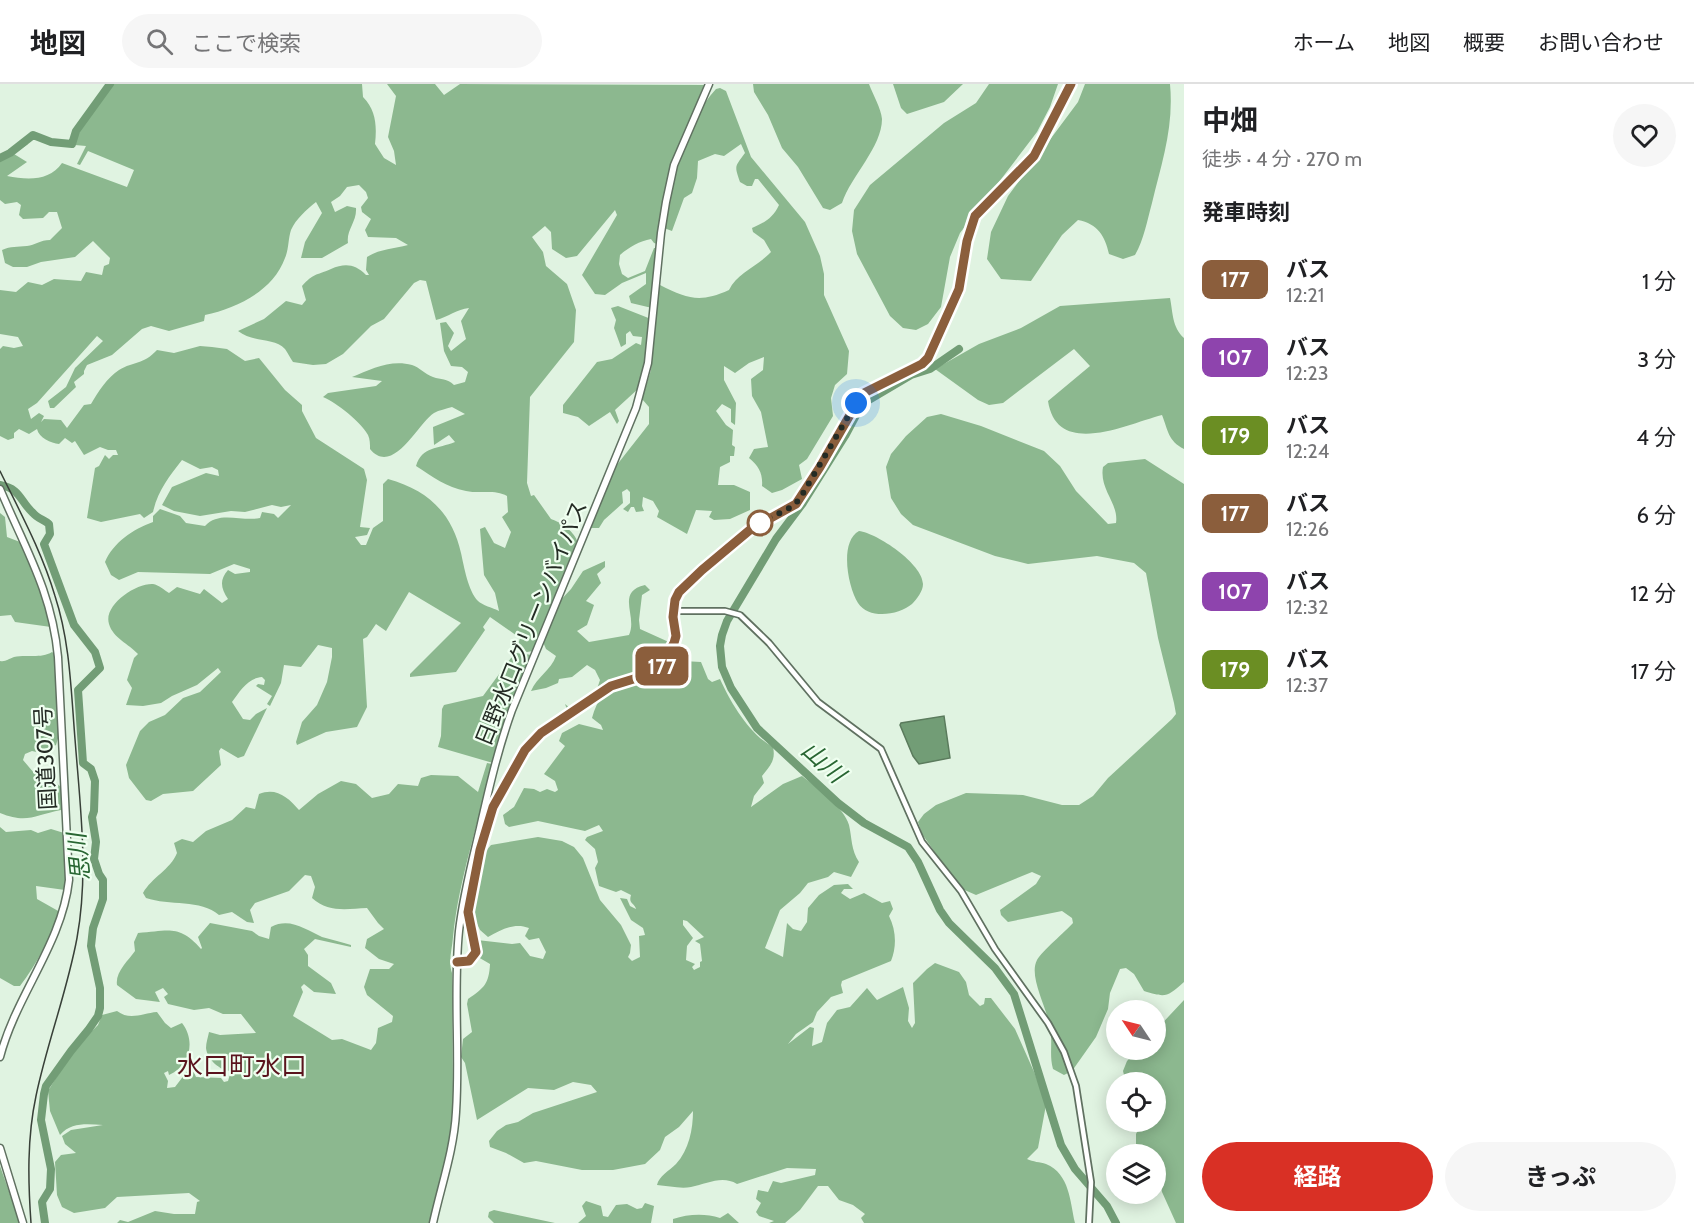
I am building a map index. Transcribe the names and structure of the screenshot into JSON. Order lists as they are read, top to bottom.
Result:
{
  "streets": {
    "highway": ["日野水口グリーンバイパス", "国道307号"]
  },
  "districts": ["水口町水口"],
  "water": ["山川", "思川"],
  "lines": ["bus line 177"],
  "north": "top left",
  "page": {
    "header": "地図",
    "search": "ここで検索",
    "nav": [
      "ホーム",
      "地図",
      "概要",
      "お問い合わせ"
    ],
    "on_map": "177",
    "heading": [
      ["中畑", "徒歩 · 4 分 · 270 m"],
      "発車時刻"
    ],
    "list": [
      {
        "mark": "177",
        "name": "バス",
        "note": "12:21",
        "value": "1 分"
      },
      {
        "mark": "107",
        "name": "バス",
        "note": "12:23",
        "value": "3 分"
      },
      {
        "mark": "179",
        "name": "バス",
        "note": "12:24",
        "value": "4 分"
      },
      {
        "mark": "177",
        "name": "バス",
        "note": "12:26",
        "value": "6 分"
      },
      {
        "mark": "107",
        "name": "バス",
        "note": "12:32",
        "value": "12 分"
      },
      {
        "mark": "179",
        "name": "バス",
        "note": "12:37",
        "value": "17 分"
      }
    ],
    "buttons": ["経路", "きっぷ"]
  }
}
